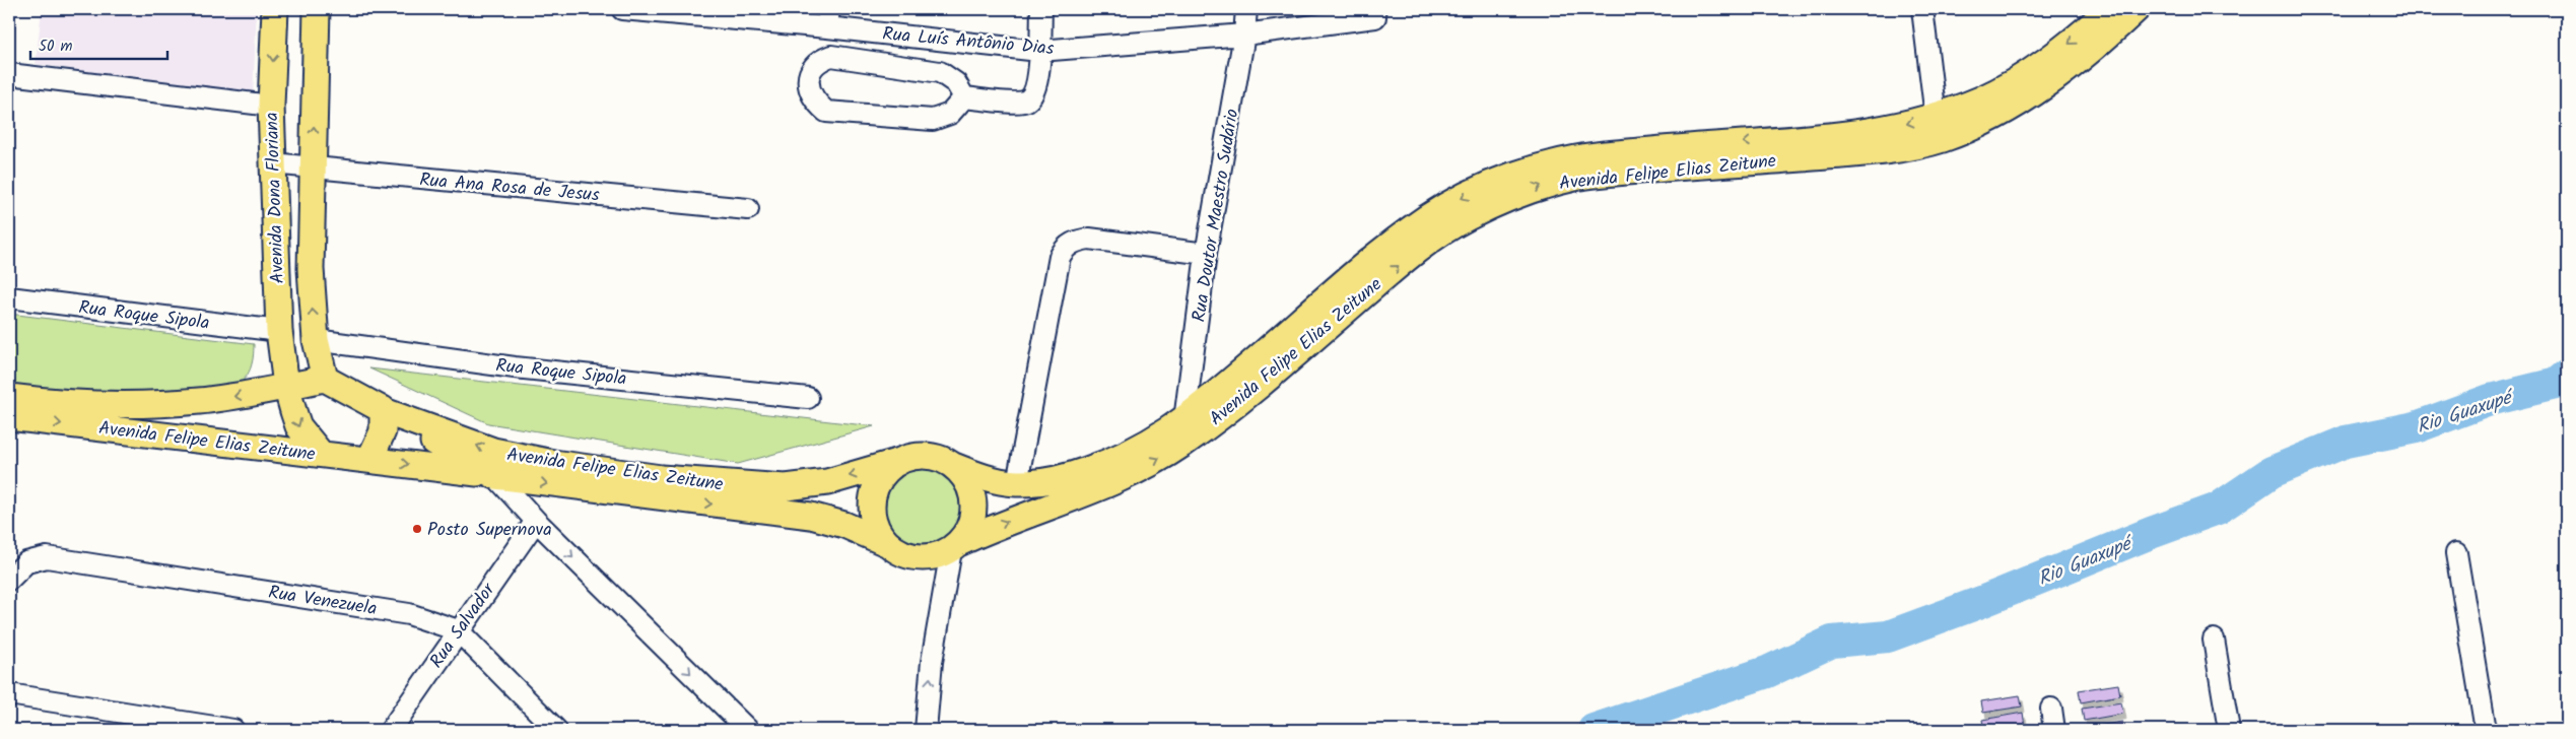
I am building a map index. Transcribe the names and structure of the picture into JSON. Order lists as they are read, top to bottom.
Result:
{
  "streets": {
    "main road": ["Avenida Felipe Elias Zeitune", "Avenida Dona Floriana"],
    "street": [
      "Rua Luís Antônio Dias",
      "Rua Ana Rosa de Jesus",
      "Rua Doutor Maestro Sudário",
      "Rua Roque Sipola",
      "Rua Venezuela",
      "Rua Salvador"
    ]
  },
  "crossings": [
    ["Rua Luís Antônio Dias", "Rua Doutor Maestro Sudário"],
    ["Avenida Felipe Elias Zeitune", "Avenida Dona Floriana"],
    ["Avenida Felipe Elias Zeitune", "Rua Doutor Maestro Sudário"],
    ["Rua Ana Rosa de Jesus", "Avenida Dona Floriana"],
    ["Avenida Dona Floriana", "Rua Roque Sipola"],
    ["Rua Venezuela", "Rua Salvador"]
  ],
  "water": ["Rio Guaxupé"],
  "places": ["Posto Supernova"],
  "scale_bar": "50 m"
}
